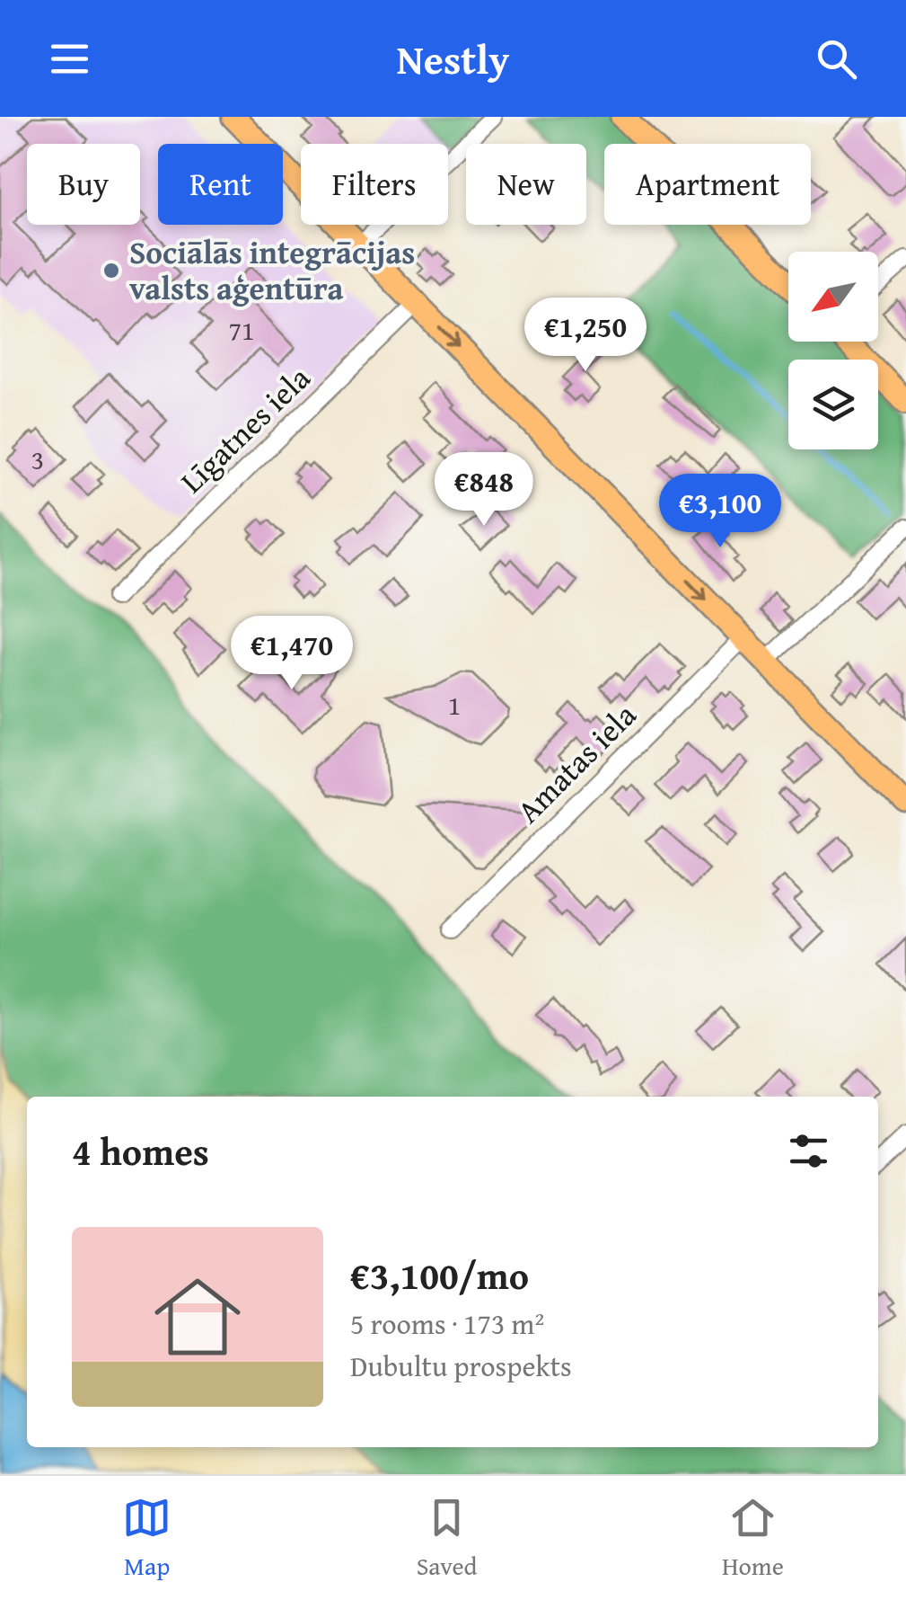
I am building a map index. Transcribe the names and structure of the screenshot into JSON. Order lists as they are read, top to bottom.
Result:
{
  "streets": {
    "street": ["Līgatnes iela", "Amatas iela"]
  },
  "places": ["Sociālās integrācijas valsts aģentūra"],
  "house_numbers": ["71", "3", "1"],
  "north": "bottom left",
  "page": {
    "header": "Nestly",
    "chip": [
      "Buy",
      "Rent",
      "Filters",
      "New",
      "Apartment"
    ],
    "price": [
      "€1,250",
      "€848",
      "€3,100",
      "€1,470"
    ],
    "heading": "4 homes",
    "list": [
      {
        "name": "€3,100/mo",
        "note": "5 rooms · 173 m² · Dubultu prospekts"
      }
    ],
    "tabs": ["Map", "Saved", "Home"]
  }
}
